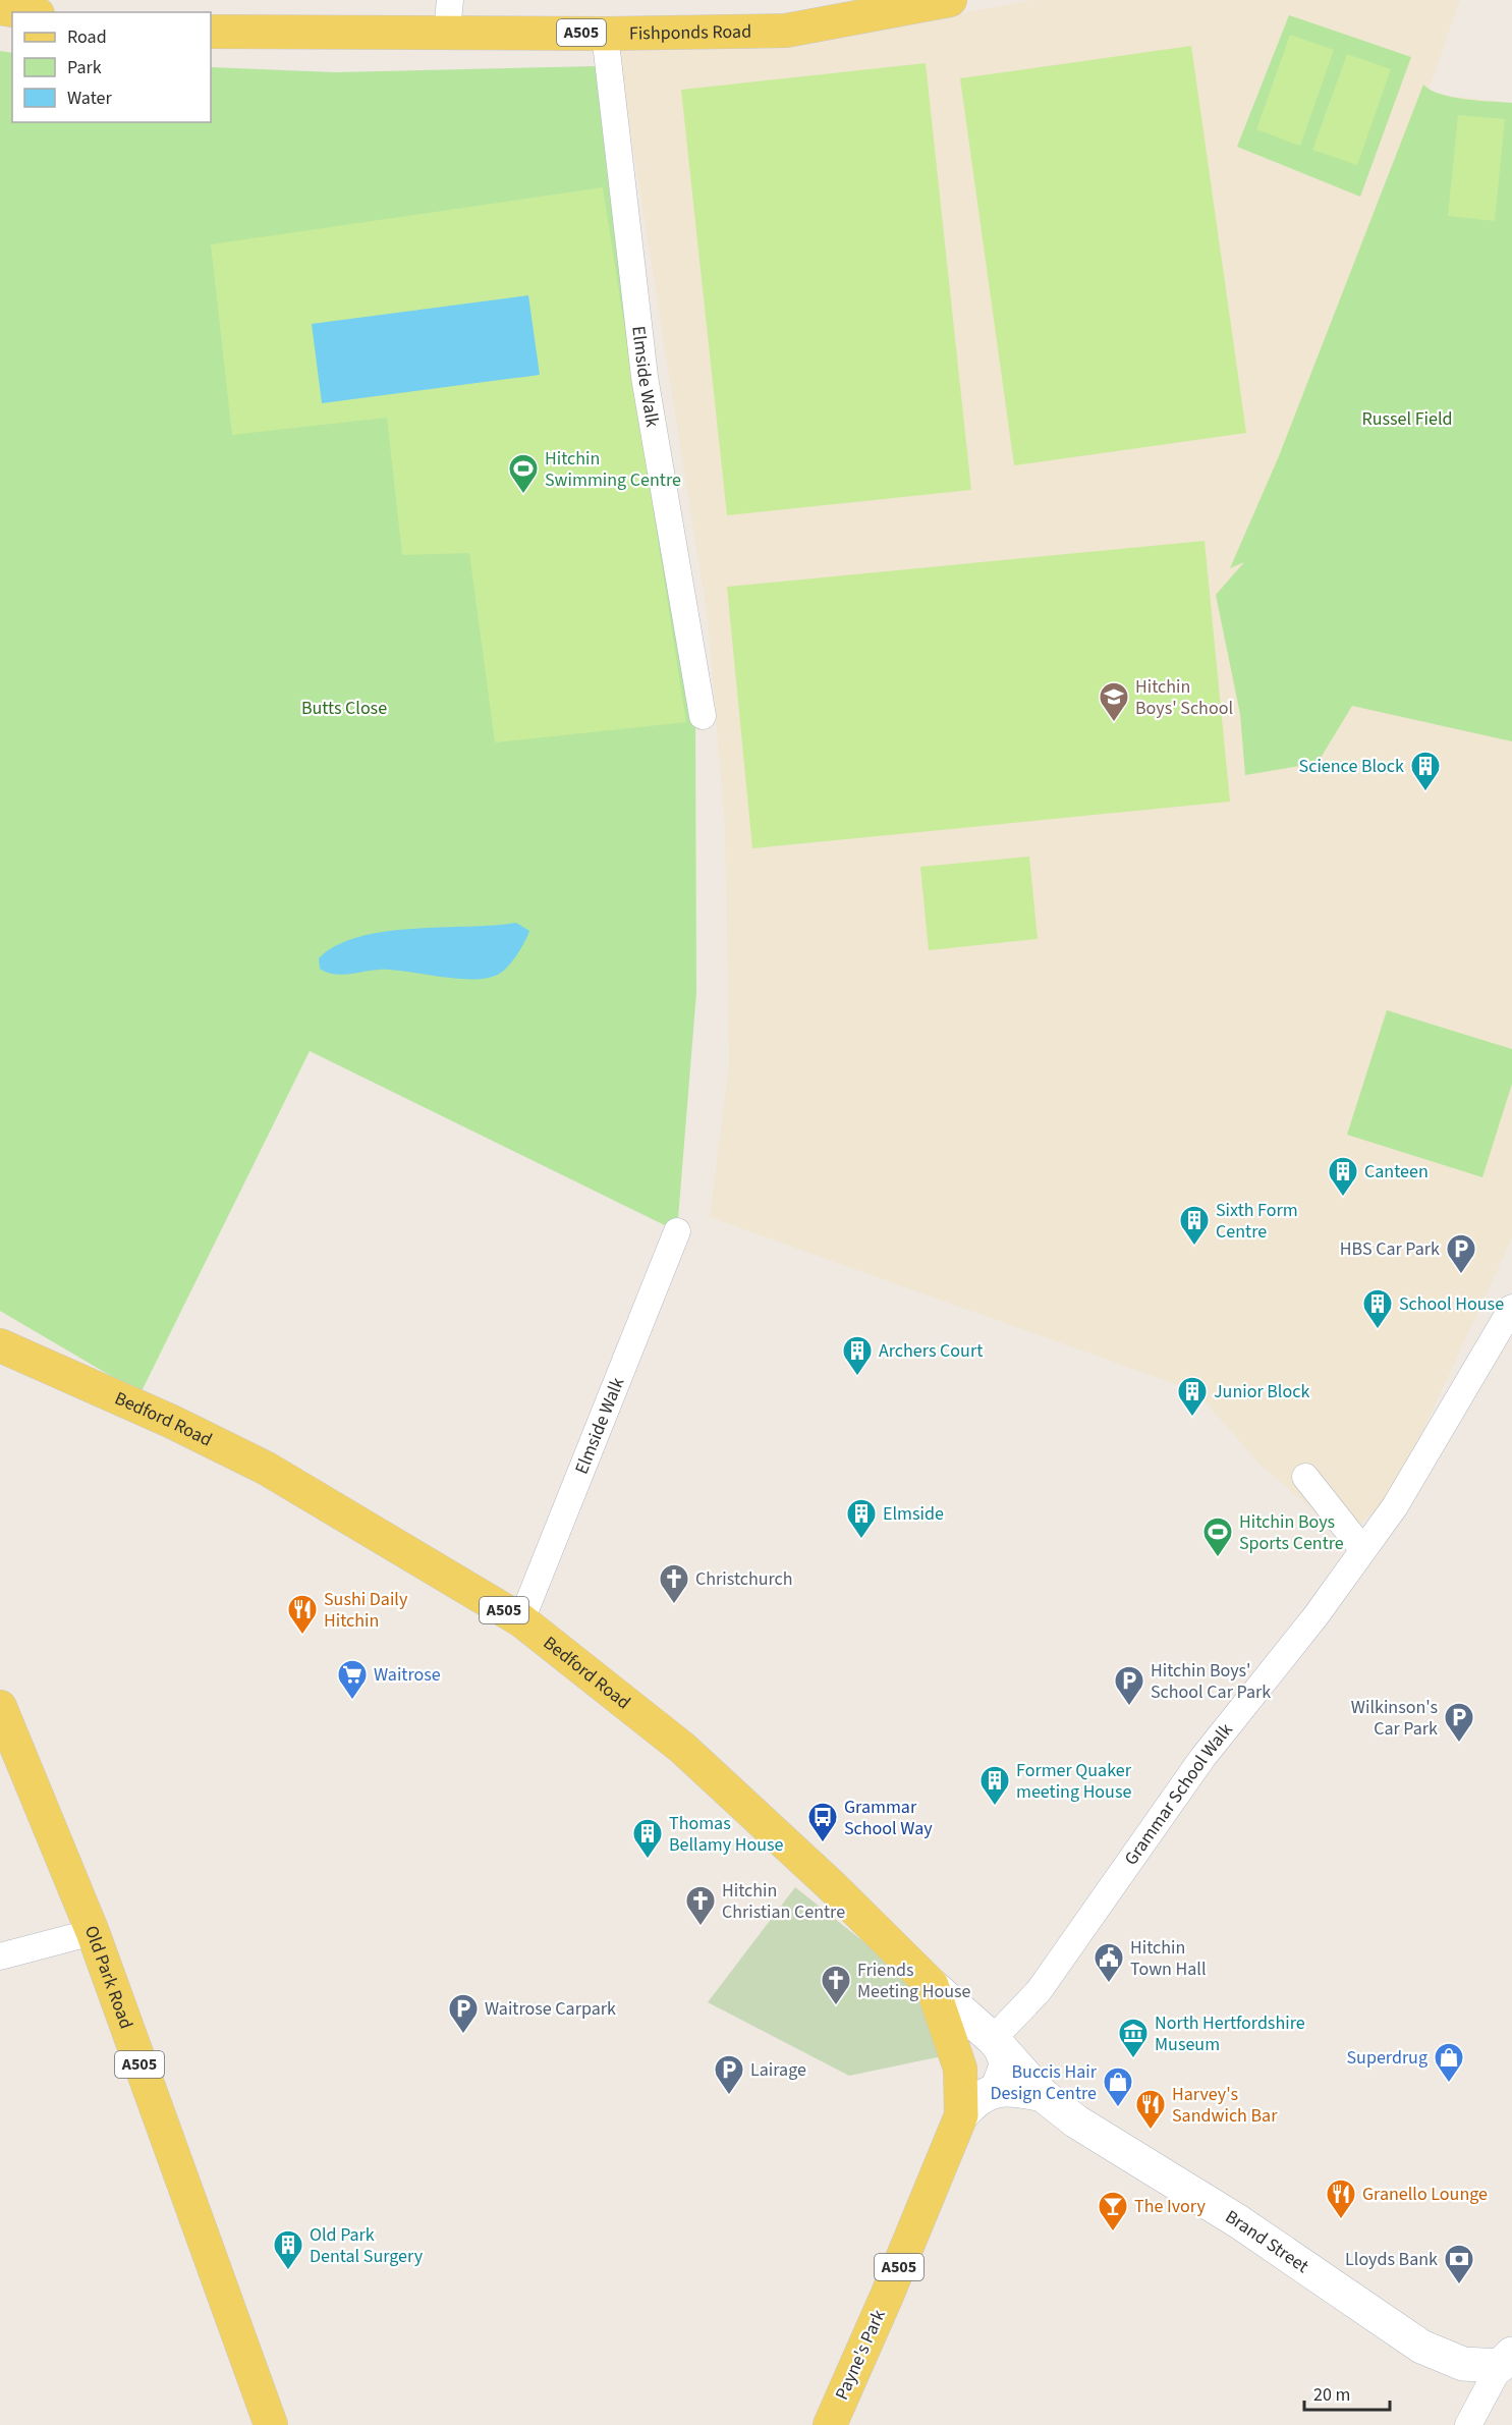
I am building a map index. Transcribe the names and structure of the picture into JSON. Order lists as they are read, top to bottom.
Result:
{
  "streets": {
    "main road": [
      "Fishponds Road",
      "A505",
      "Bedford Road",
      "Old Park Road",
      "Payne's Park"
    ],
    "street": ["Elmside Walk", "Grammar School Walk", "Brand Street"]
  },
  "crossings": [
    ["Fishponds Road", "Elmside Walk"],
    ["Elmside Walk", "Bedford Road"],
    ["Bedford Road", "Brand Street"],
    ["Bedford Road", "Payne's Park"],
    ["Grammar School Walk", "Brand Street"]
  ],
  "parks": ["Russel Field", "Butts Close"],
  "places": {
    "sports": ["Hitchin Swimming Centre", "Hitchin Boys Sports Centre"],
    "school or university": ["Hitchin Boys' School"],
    "building": [
      "Science Block",
      "Canteen",
      "Sixth Form Centre",
      "School House",
      "Archers Court",
      "Junior Block",
      "Elmside",
      "Former Quaker meeting House",
      "Thomas Bellamy House",
      "Old Park Dental Surgery"
    ],
    "parking": [
      "HBS Car Park",
      "Hitchin Boys' School Car Park",
      "Wilkinson's Car Park",
      "Waitrose Carpark",
      "Lairage"
    ],
    "church": ["Christchurch", "Hitchin Christian Centre", "Friends Meeting House"],
    "restaurant": ["Sushi Daily Hitchin", "Harvey's Sandwich Bar", "Granello Lounge"],
    "supermarket": ["Waitrose"],
    "bus stop": ["Grammar School Way"],
    "public building": ["Hitchin Town Hall"],
    "museum": ["North Hertfordshire Museum"],
    "shop": ["Superdrug", "Buccis Hair Design Centre"],
    "bar": ["The Ivory"],
    "bank": ["Lloyds Bank"]
  },
  "legend": ["Road", "Park", "Water"],
  "scale_bar": "20 m"
}
